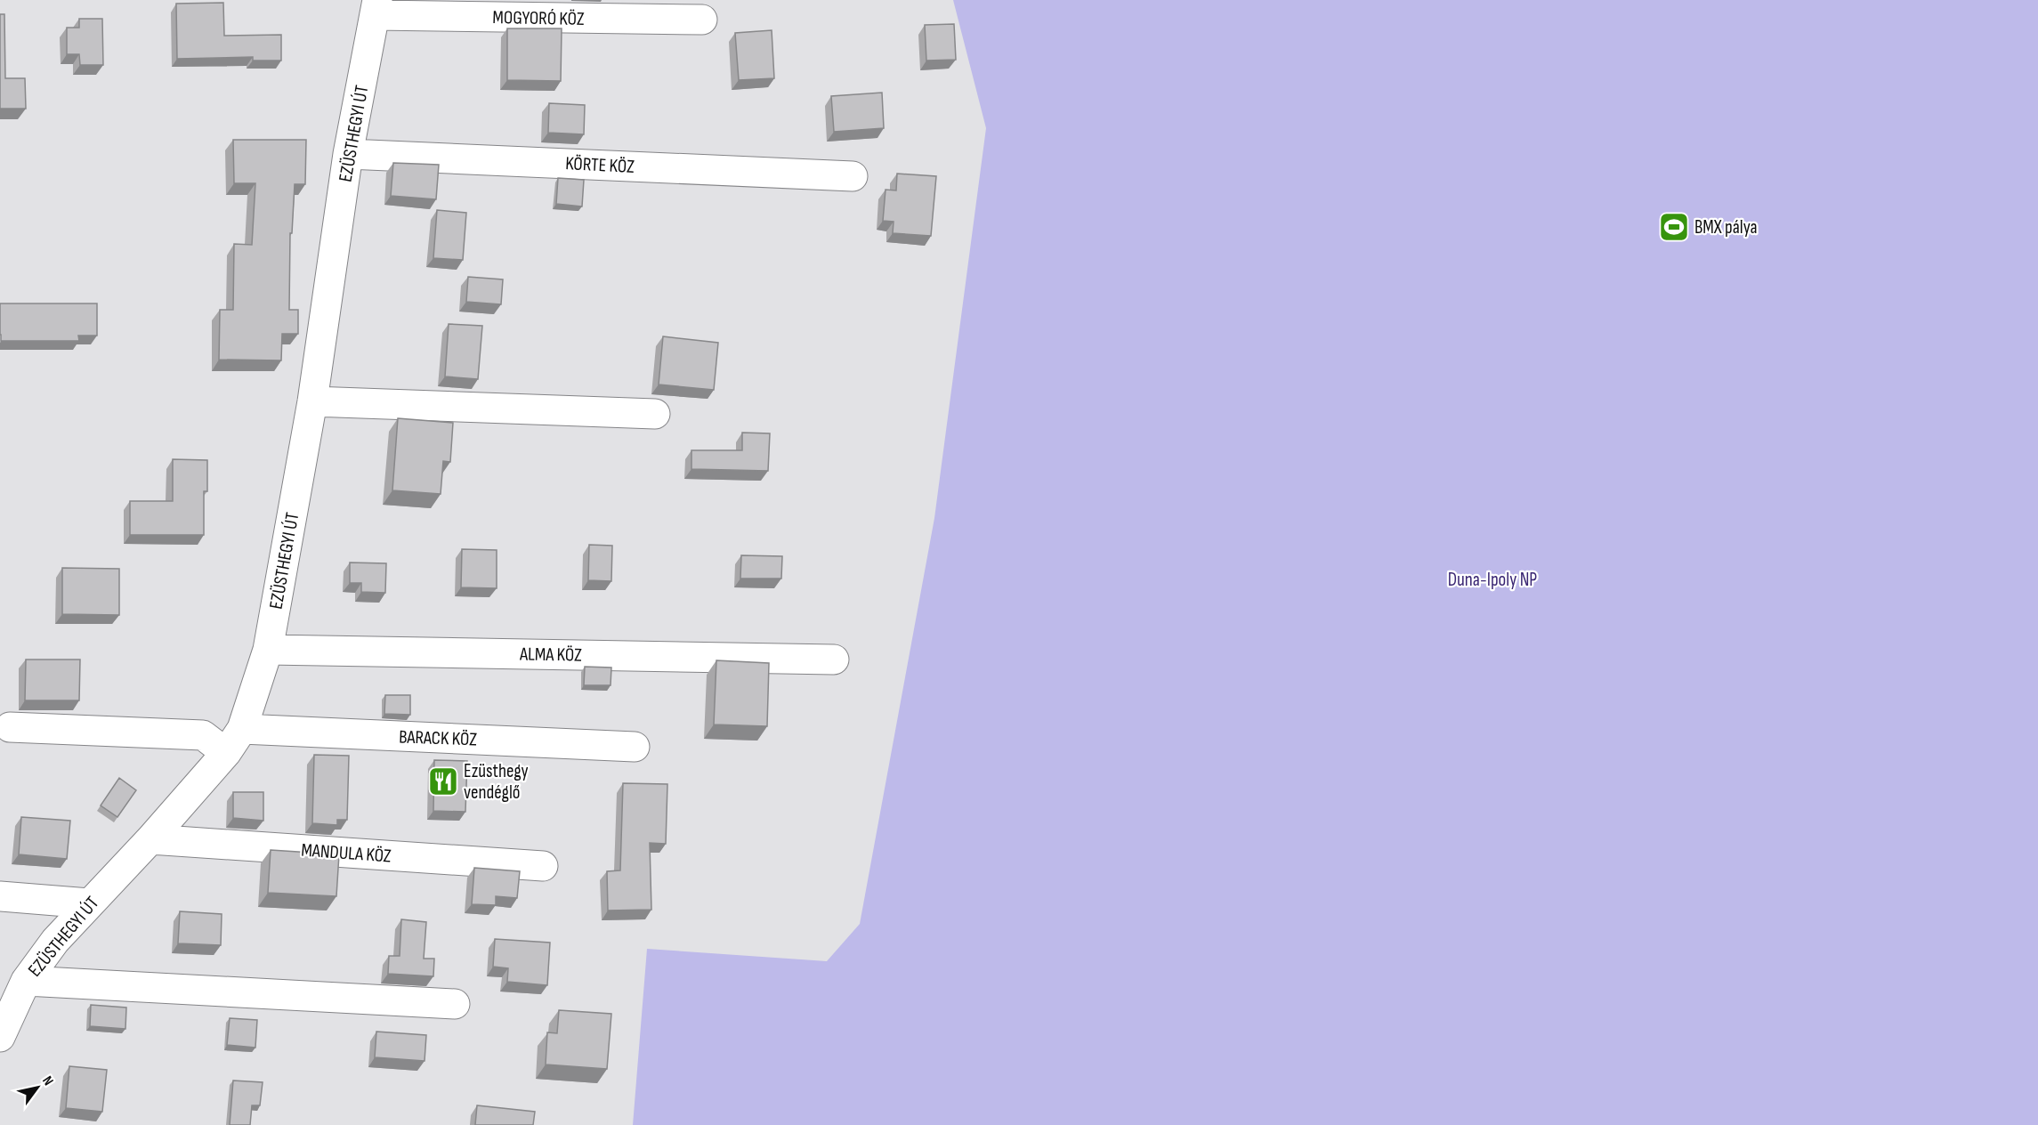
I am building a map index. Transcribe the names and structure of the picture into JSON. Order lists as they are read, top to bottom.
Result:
{
  "streets": {
    "street": [
      "MOGYORÓ KÖZ",
      "EZÜSTHEGYI ÚT",
      "KÖRTE KÖZ",
      "ALMA KÖZ",
      "BARACK KÖZ",
      "MANDULA KÖZ"
    ]
  },
  "crossings": [
    ["MOGYORÓ KÖZ", "EZÜSTHEGYI ÚT"],
    ["EZÜSTHEGYI ÚT", "KÖRTE KÖZ"],
    ["EZÜSTHEGYI ÚT", "ALMA KÖZ"],
    ["EZÜSTHEGYI ÚT", "BARACK KÖZ"],
    ["EZÜSTHEGYI ÚT", "MANDULA KÖZ"]
  ],
  "parks": ["Duna-Ipoly NP"],
  "places": {
    "sports": ["BMX pálya"],
    "restaurant": ["Ezüsthegy vendéglő"]
  },
  "north": "top right"
}
